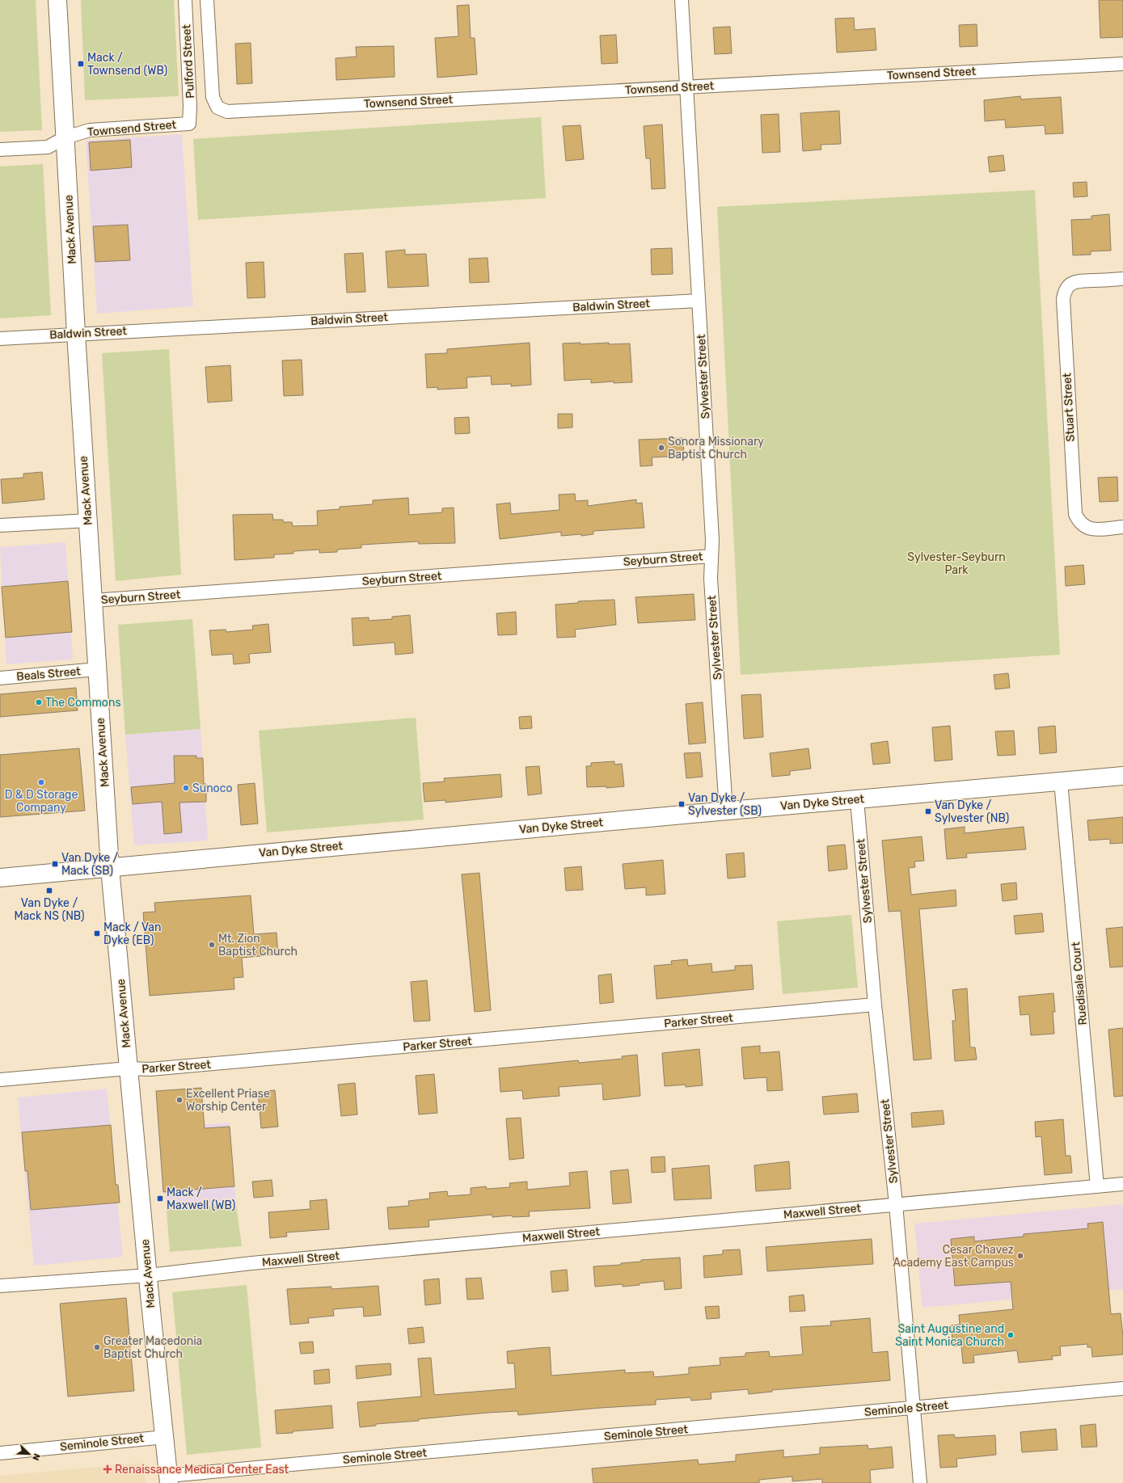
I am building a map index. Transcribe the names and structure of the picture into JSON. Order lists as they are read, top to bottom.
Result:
{
  "streets": {
    "main road": ["Mack Avenue", "Van Dyke Street"],
    "street": [
      "Pulford Street",
      "Townsend Street",
      "Baldwin Street",
      "Sylvester Street",
      "Stuart Street",
      "Seyburn Street",
      "Beals Street",
      "Ruedisale Court",
      "Parker Street",
      "Maxwell Street",
      "Seminole Street"
    ]
  },
  "crossings": [
    ["Pulford Street", "Townsend Street"],
    ["Townsend Street", "Mack Avenue"],
    ["Townsend Street", "Sylvester Street"],
    ["Mack Avenue", "Baldwin Street"],
    ["Mack Avenue", "Seyburn Street"],
    ["Mack Avenue", "Beals Street"],
    ["Mack Avenue", "Van Dyke Street"],
    ["Mack Avenue", "Parker Street"],
    ["Mack Avenue", "Maxwell Street"],
    ["Mack Avenue", "Seminole Street"],
    ["Baldwin Street", "Sylvester Street"],
    ["Sylvester Street", "Seyburn Street"],
    ["Sylvester Street", "Van Dyke Street"],
    ["Sylvester Street", "Parker Street"],
    ["Sylvester Street", "Maxwell Street"],
    ["Sylvester Street", "Seminole Street"],
    ["Van Dyke Street", "Ruedisale Court"],
    ["Ruedisale Court", "Maxwell Street"]
  ],
  "parks": ["Sylvester-Seyburn Park"],
  "places": {
    "transit": [
      "Mack / Townsend (WB)",
      "Van Dyke / Sylvester (SB)",
      "Van Dyke / Sylvester (NB)",
      "Van Dyke / Mack (SB)",
      "Van Dyke / Mack NS (NB)",
      "Mack / Van Dyke (EB)",
      "Mack / Maxwell (WB)"
    ],
    "other": [
      "Sonora Missionary Baptist Church",
      "The Commons",
      "D & D Storage Company",
      "Sunoco",
      "Mt. Zion Baptist Church",
      "Excellent Priase Worship Center",
      "Cesar Chavez Academy East Campus",
      "Saint Augustine and Saint Monica Church",
      "Greater Macedonia Baptist Church"
    ],
    "health": ["Renaissance Medical Center East"]
  },
  "north": "bottom right"
}
